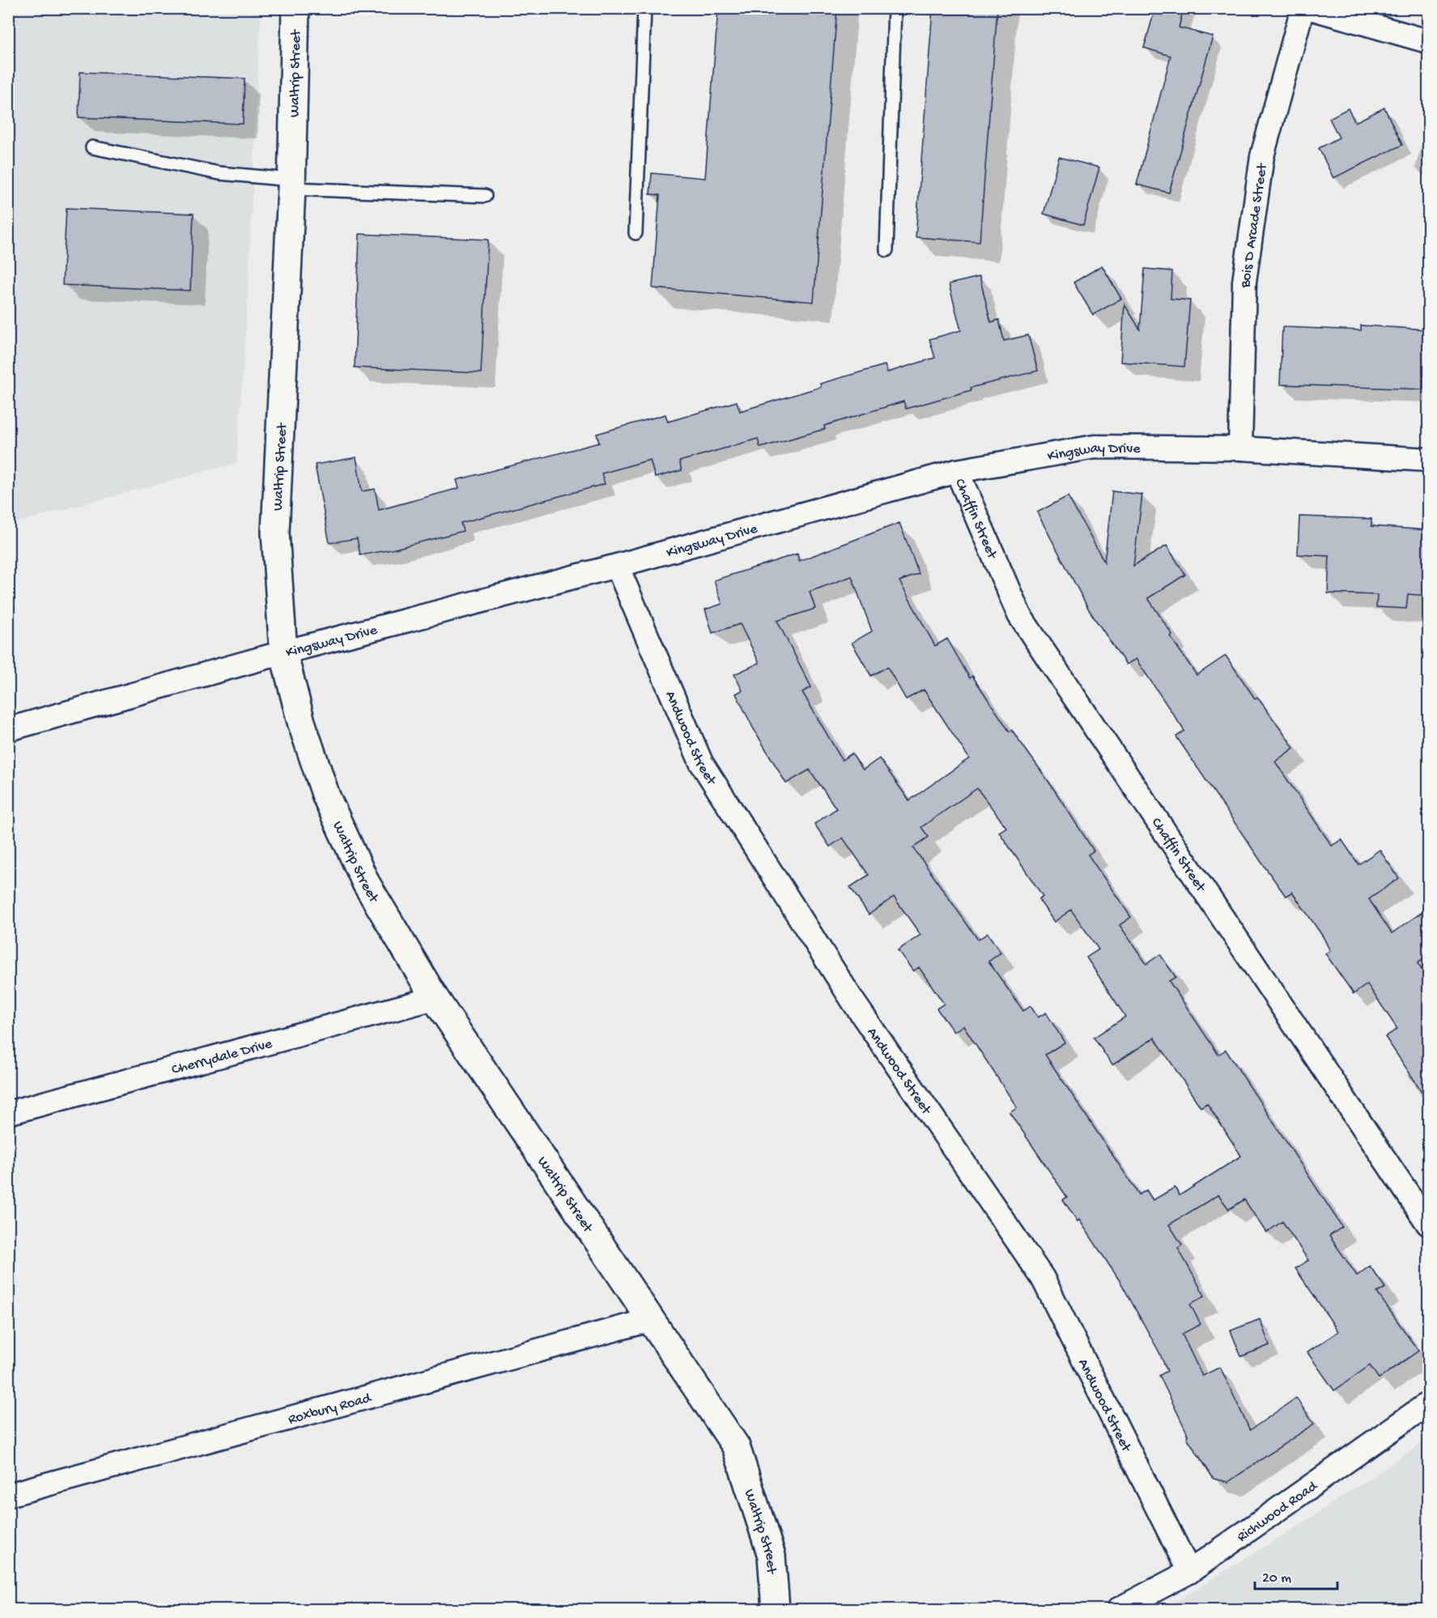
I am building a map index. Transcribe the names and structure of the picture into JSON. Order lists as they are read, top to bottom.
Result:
{
  "streets": {
    "street": [
      "Waltrip Street",
      "Bois D Arcade Street",
      "Kingsway Drive",
      "Chaffin Street",
      "Andwood Street",
      "Cherrydale Drive",
      "Roxbury Road",
      "Richwood Road"
    ]
  },
  "crossings": [
    ["Waltrip Street", "Kingsway Drive"],
    ["Waltrip Street", "Cherrydale Drive"],
    ["Waltrip Street", "Roxbury Road"],
    ["Bois D Arcade Street", "Kingsway Drive"],
    ["Kingsway Drive", "Chaffin Street"],
    ["Kingsway Drive", "Andwood Street"],
    ["Andwood Street", "Richwood Road"]
  ],
  "scale_bar": "20 m"
}
